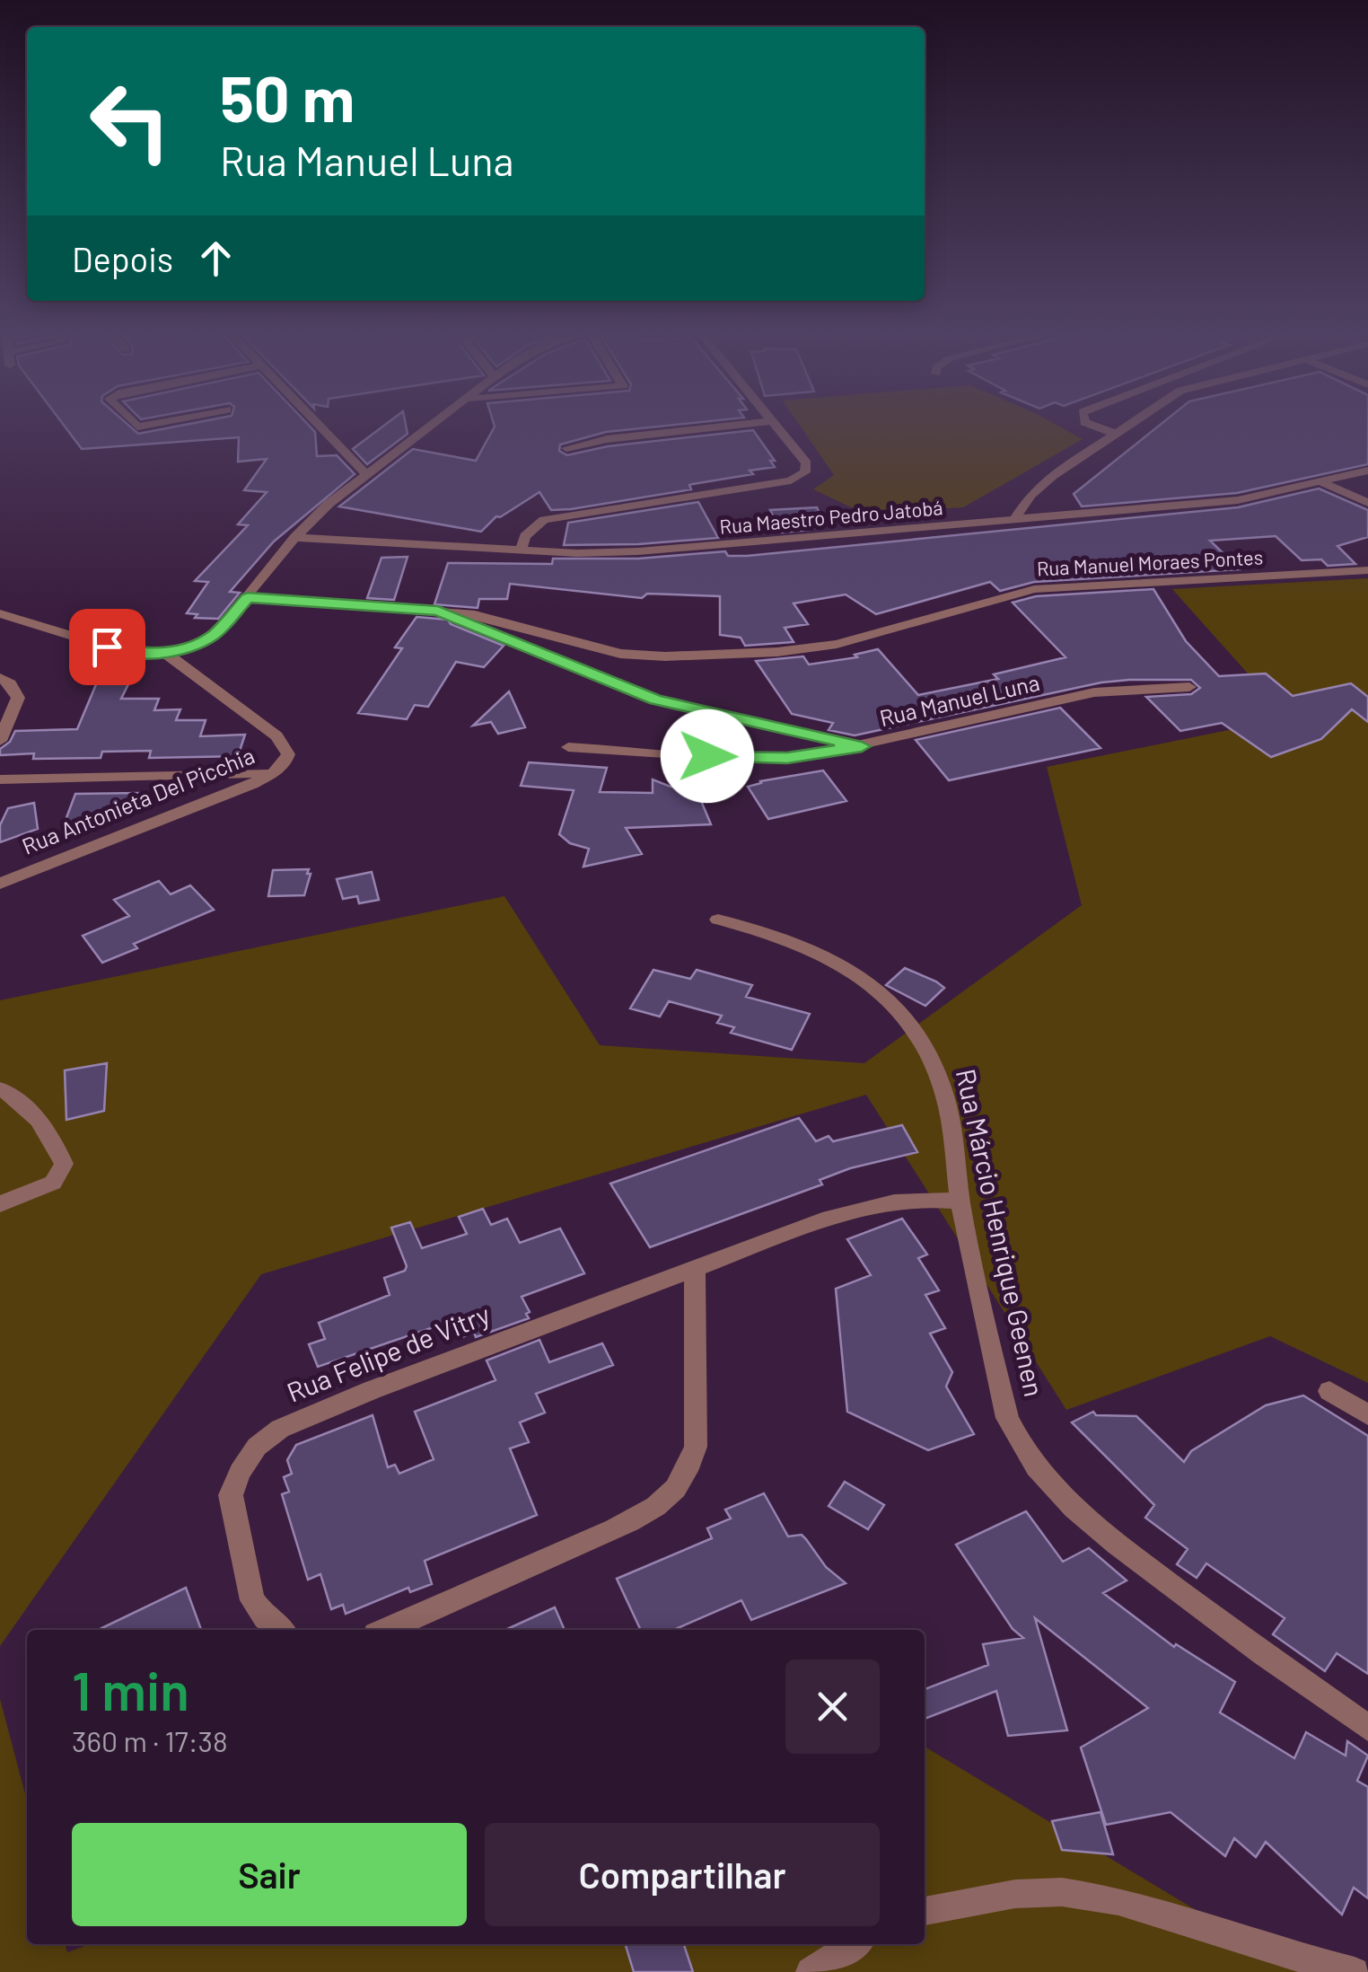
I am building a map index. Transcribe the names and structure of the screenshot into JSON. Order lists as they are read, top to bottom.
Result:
{
  "streets": {
    "street": [
      "Rua Maestro Pedro Jatobá",
      "Rua Manuel Moraes Pontes",
      "Rua Manuel Luna",
      "Rua Antonieta Del Picchia",
      "Rua Márcio Henrique Geenen",
      "Rua Felipe de Vitry"
    ]
  },
  "crossings": [
    ["Rua Manuel Moraes Pontes", "Rua Manuel Luna"],
    ["Rua Márcio Henrique Geenen", "Rua Felipe de Vitry"]
  ],
  "page": {
    "turn": ["50 m", "Rua Manuel Luna"],
    "then": "Depois",
    "heading": ["1 min", "360 m · 17:38"],
    "buttons": ["Sair", "Compartilhar"]
  }
}
